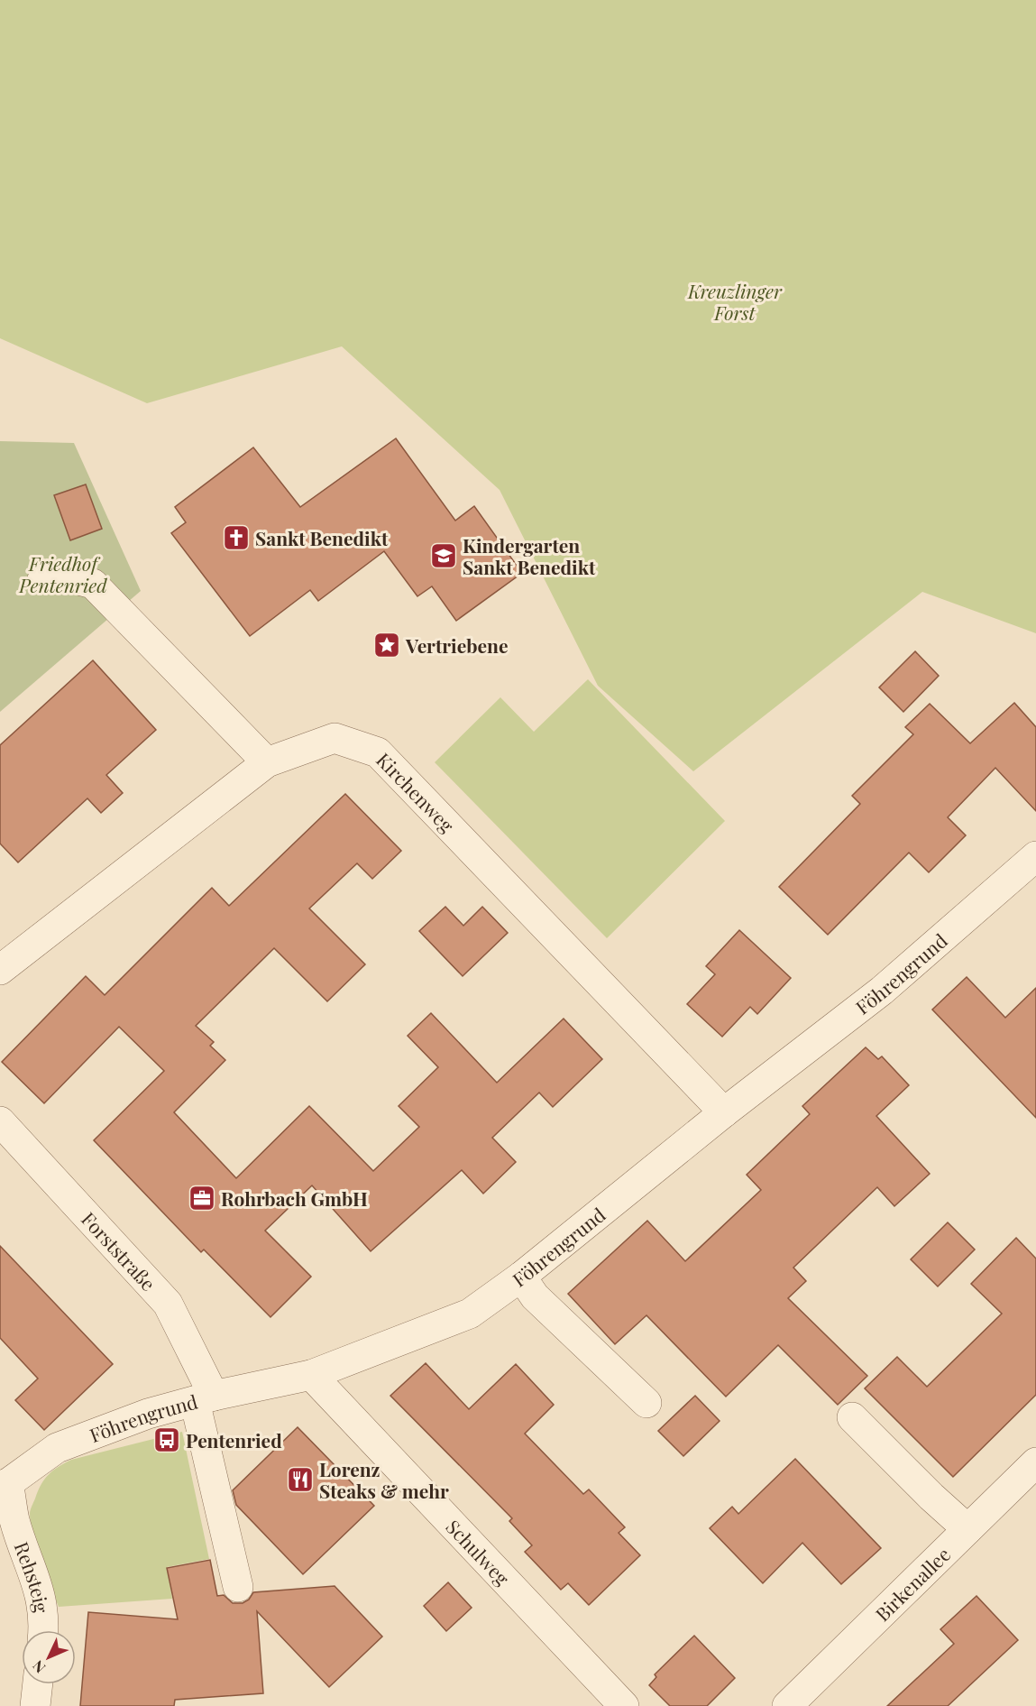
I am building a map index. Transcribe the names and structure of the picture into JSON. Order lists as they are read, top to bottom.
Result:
{
  "streets": {
    "street": [
      "Kirchenweg",
      "Föhrengrund",
      "Forststraße",
      "Schulweg",
      "Rehsteig",
      "Birkenallee"
    ]
  },
  "crossings": [
    ["Kirchenweg", "Föhrengrund"],
    ["Föhrengrund", "Forststraße"],
    ["Föhrengrund", "Schulweg"],
    ["Föhrengrund", "Rehsteig"]
  ],
  "parks": ["Kreuzlinger Forst", "Friedhof Pentenried"],
  "places": {
    "church": ["Sankt Benedikt"],
    "school or university": ["Kindergarten Sankt Benedikt"],
    "place": ["Vertriebene"],
    "office": ["Rohrbach GmbH"],
    "bus stop": ["Pentenried"],
    "restaurant": ["Lorenz Steaks & mehr"]
  },
  "north": "bottom left"
}
